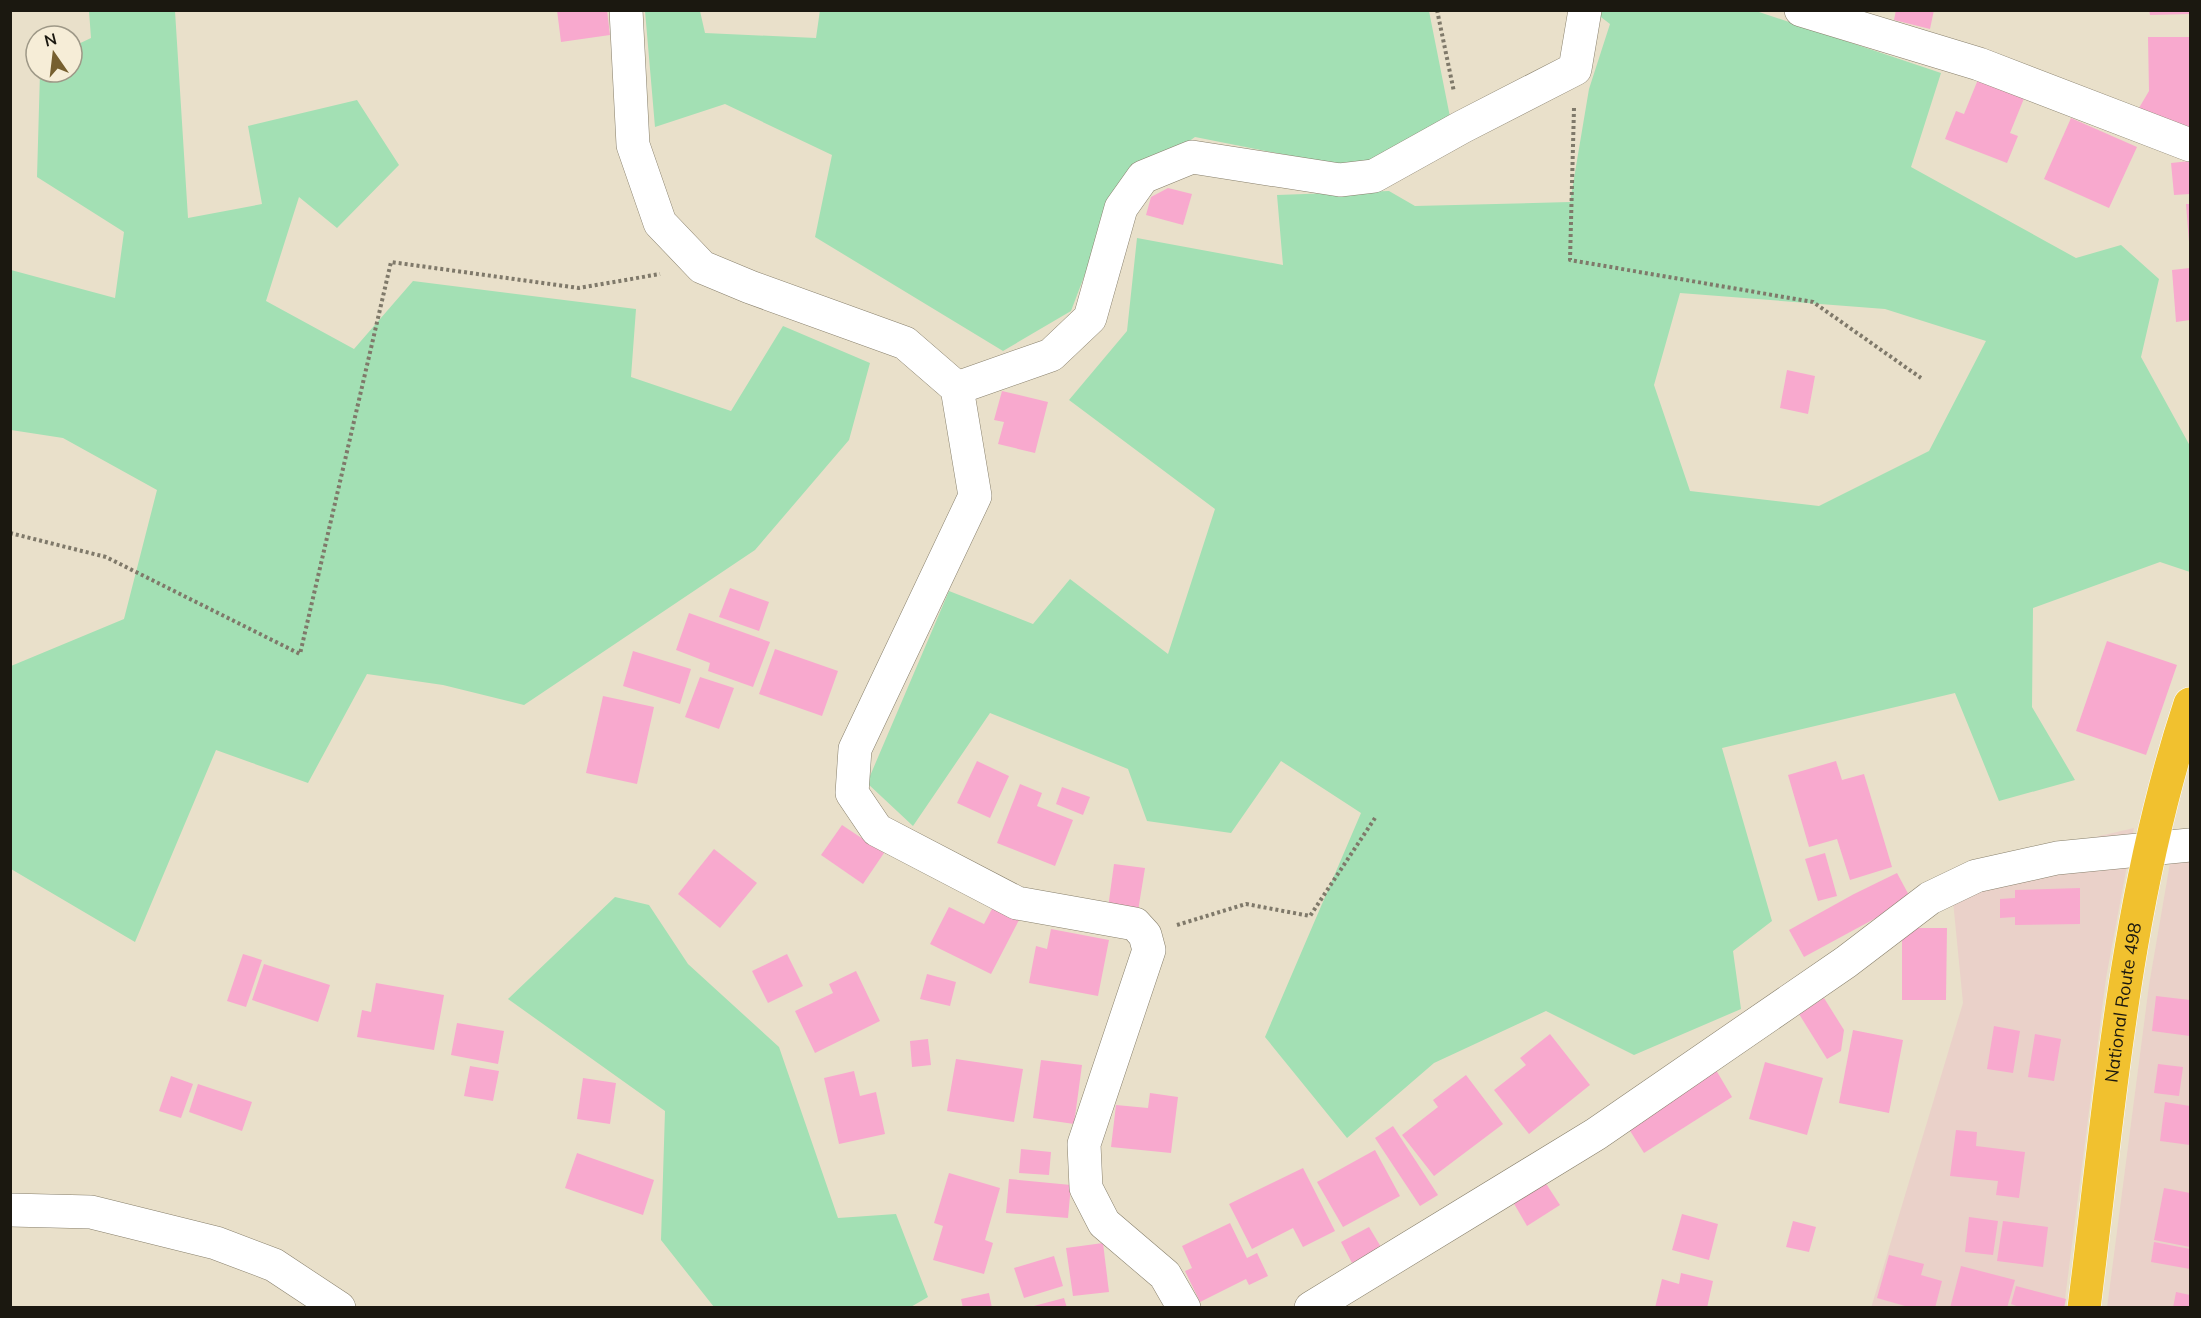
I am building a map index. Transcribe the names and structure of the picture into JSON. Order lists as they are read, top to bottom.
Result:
{
  "streets": {
    "highway": ["National Route 498"]
  },
  "north": "top"
}
